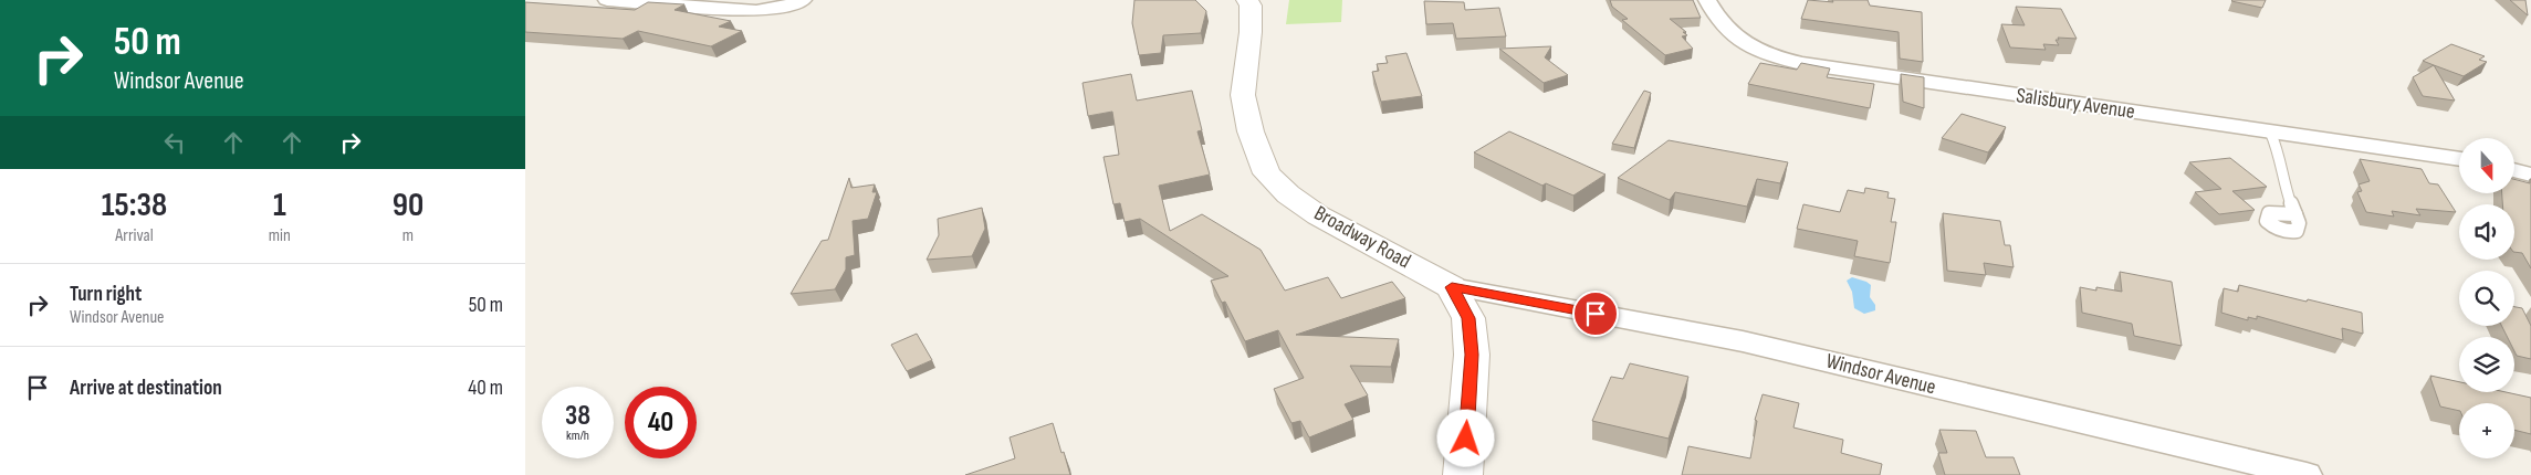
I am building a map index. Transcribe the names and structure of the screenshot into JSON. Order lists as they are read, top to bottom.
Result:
{
  "streets": {
    "street": ["Salisbury Avenue", "Broadway Road", "Windsor Avenue"]
  },
  "crossings": [
    ["Broadway Road", "Windsor Avenue"]
  ],
  "north": "bottom",
  "page": {
    "turn": ["50 m", "Windsor Avenue"],
    "map_buttons": "+",
    "eta": [
      "15:38",
      "Arrival",
      "1",
      "min",
      "90",
      "m"
    ],
    "list": [
      {
        "name": "Turn right",
        "note": "Windsor Avenue",
        "value": "50 m"
      },
      {
        "name": "Arrive at destination",
        "value": "40 m"
      }
    ],
    "speed": "38 km/h",
    "limit": "40"
  }
}
